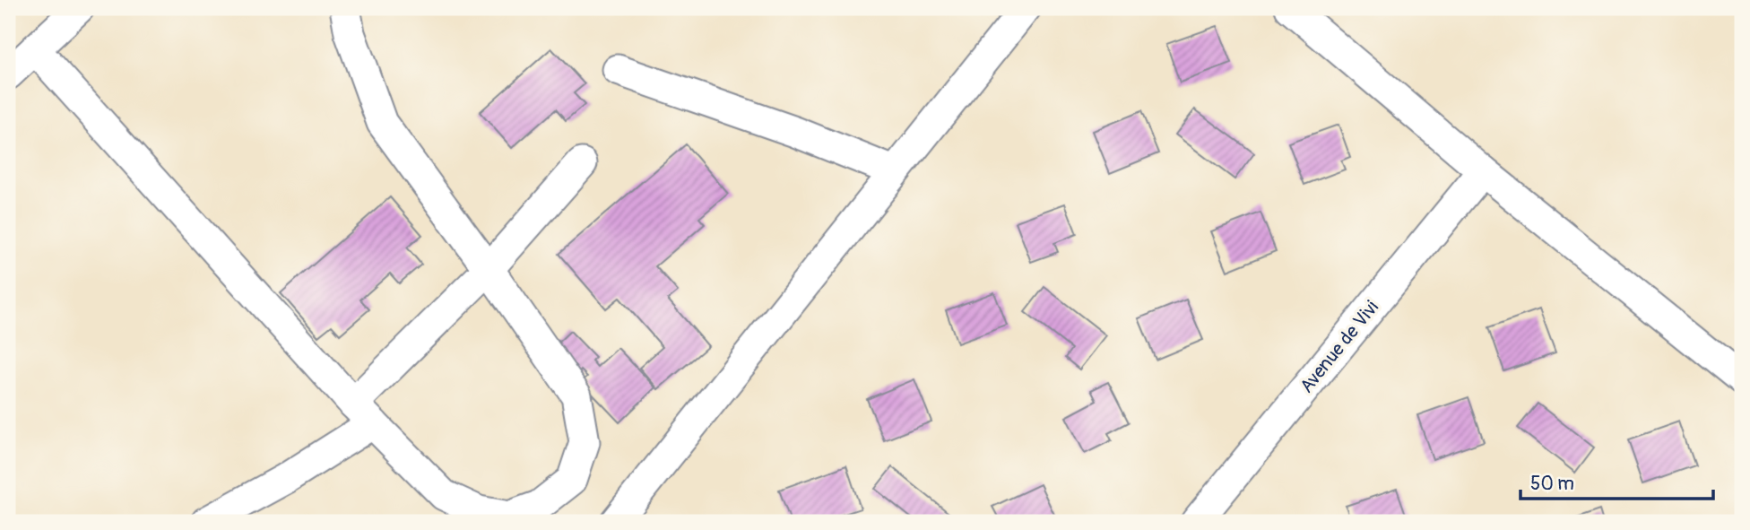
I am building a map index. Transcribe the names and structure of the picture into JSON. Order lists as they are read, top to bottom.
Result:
{
  "streets": {
    "street": ["Avenue de Vivi"]
  },
  "scale_bar": "50 m"
}
